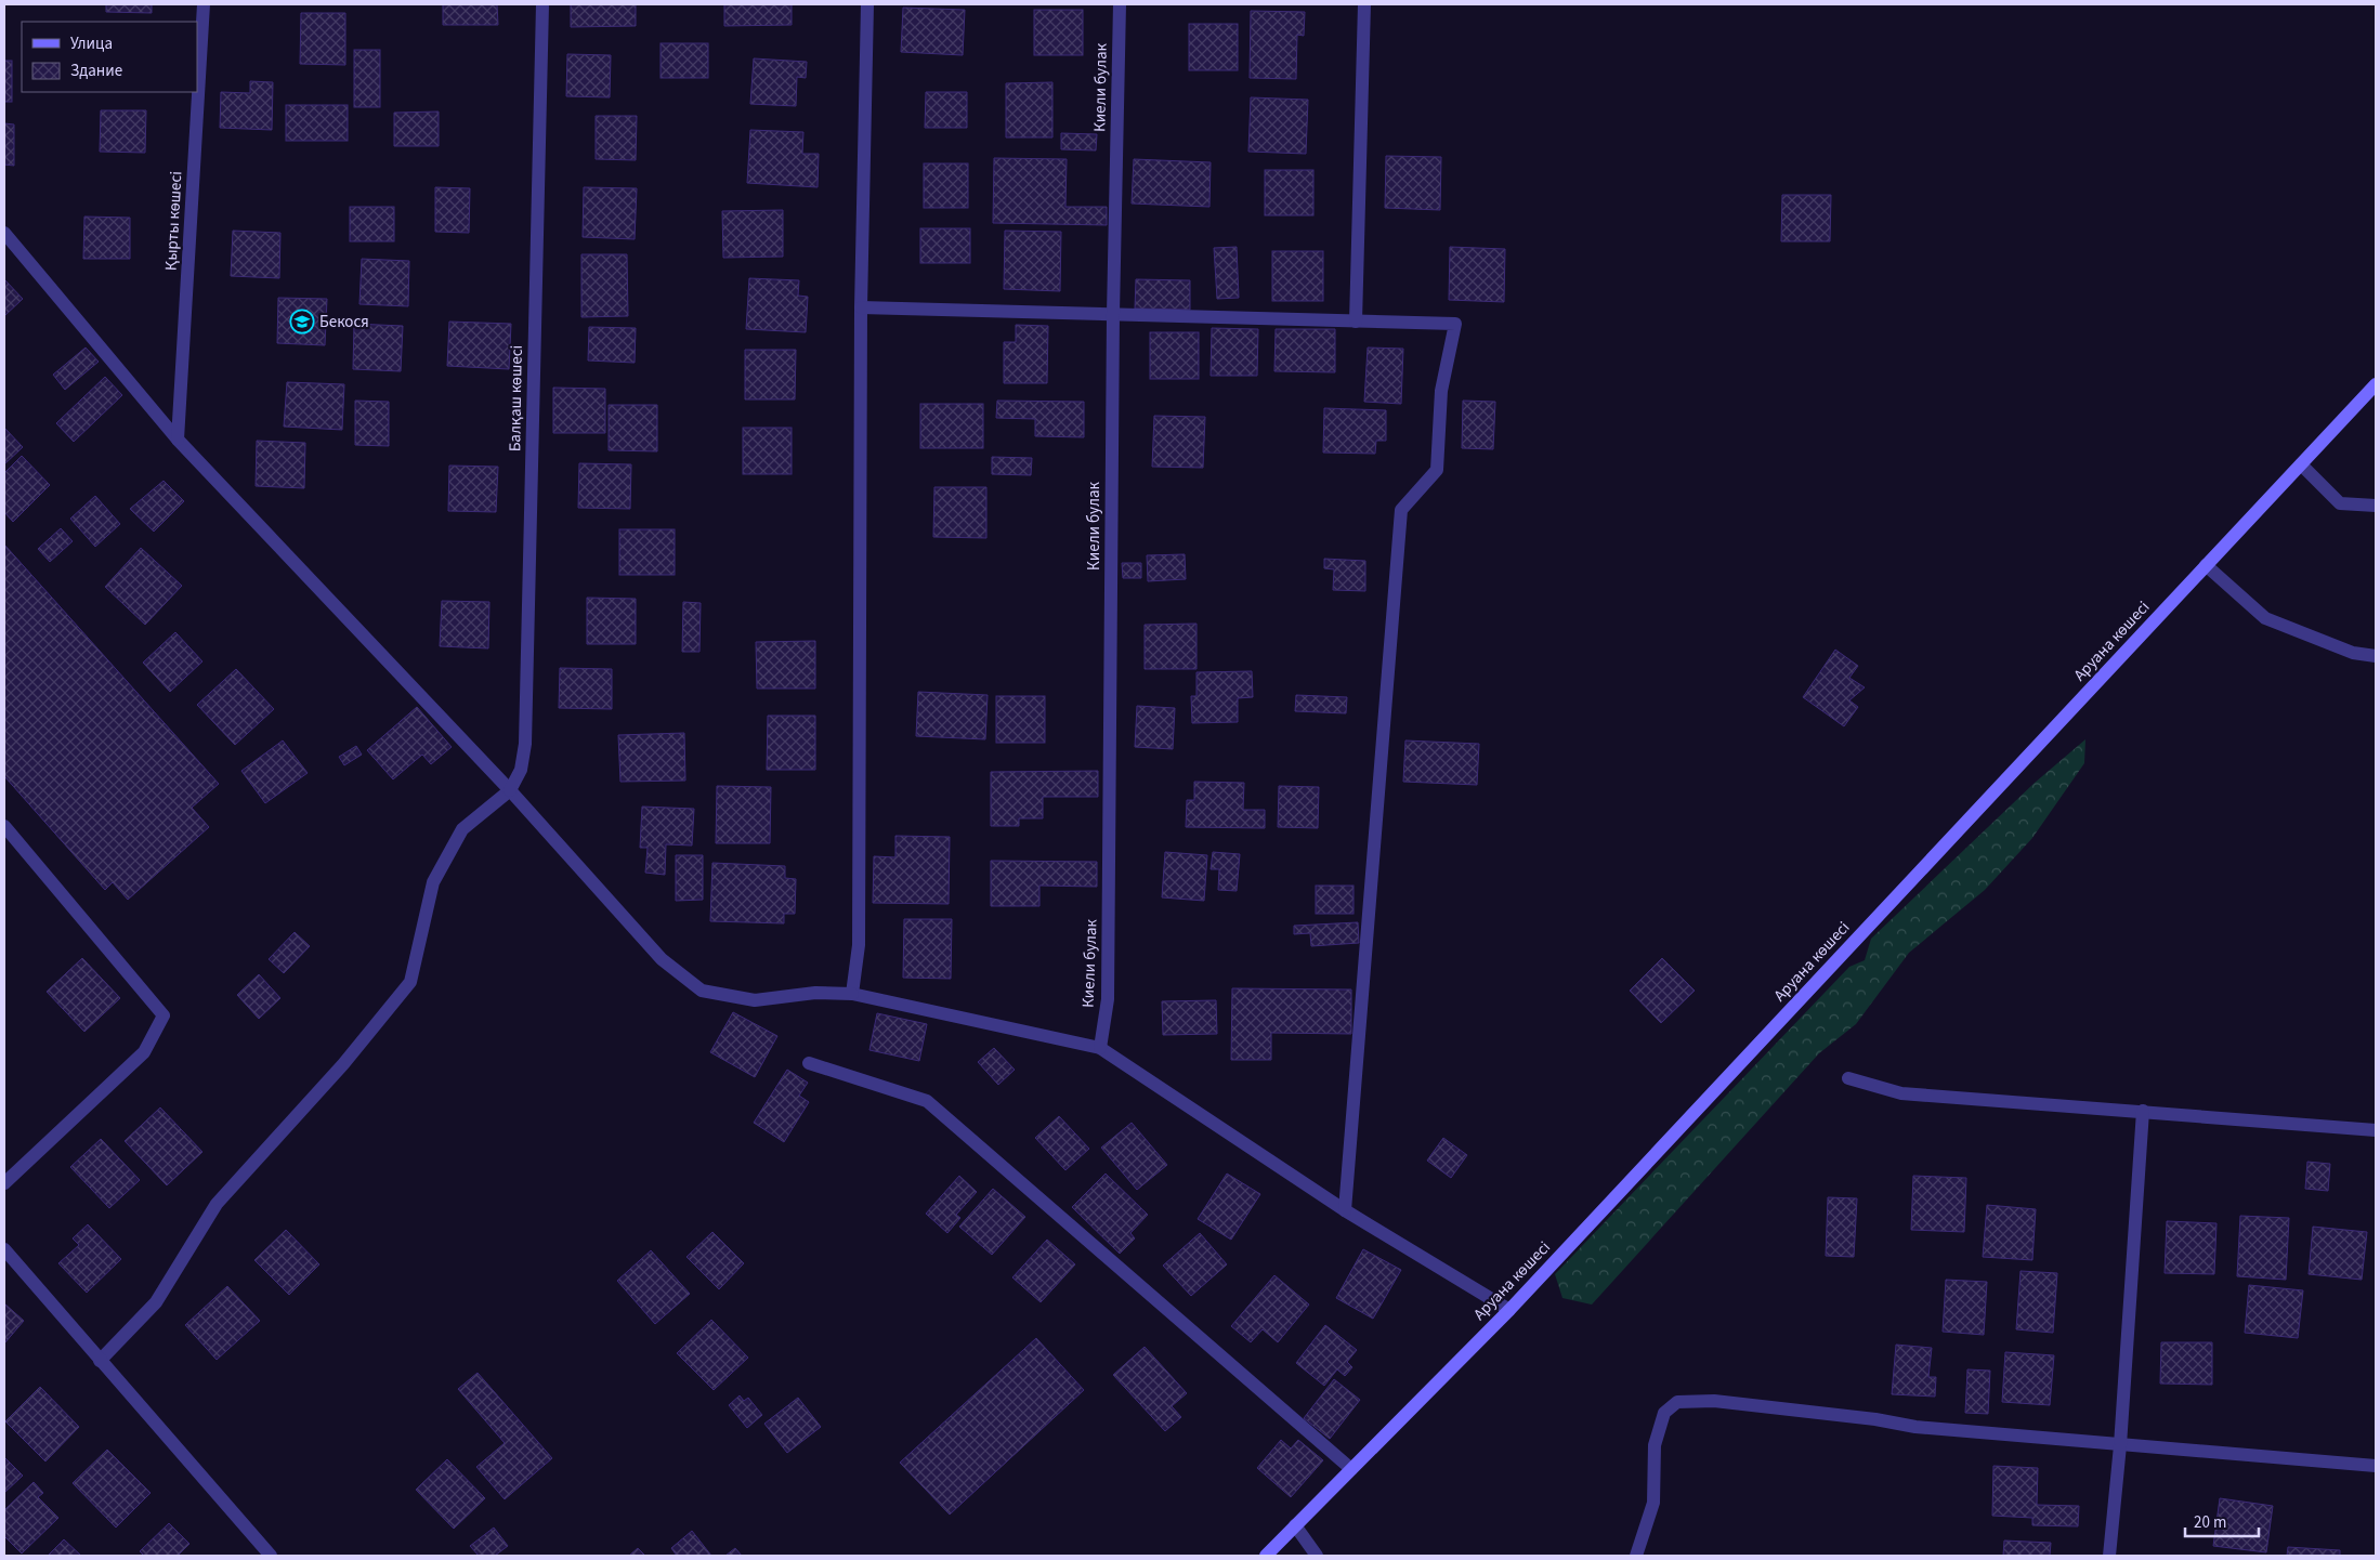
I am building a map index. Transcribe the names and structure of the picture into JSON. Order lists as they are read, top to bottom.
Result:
{
  "streets": {
    "street": [
      "Киели булак",
      "Қырты көшесі",
      "Балқаш көшесі",
      "Аруана көшесі"
    ]
  },
  "places": {
    "school or university": ["Бекося"]
  },
  "legend": ["Улица", "Здание"],
  "scale_bar": "20 m"
}
